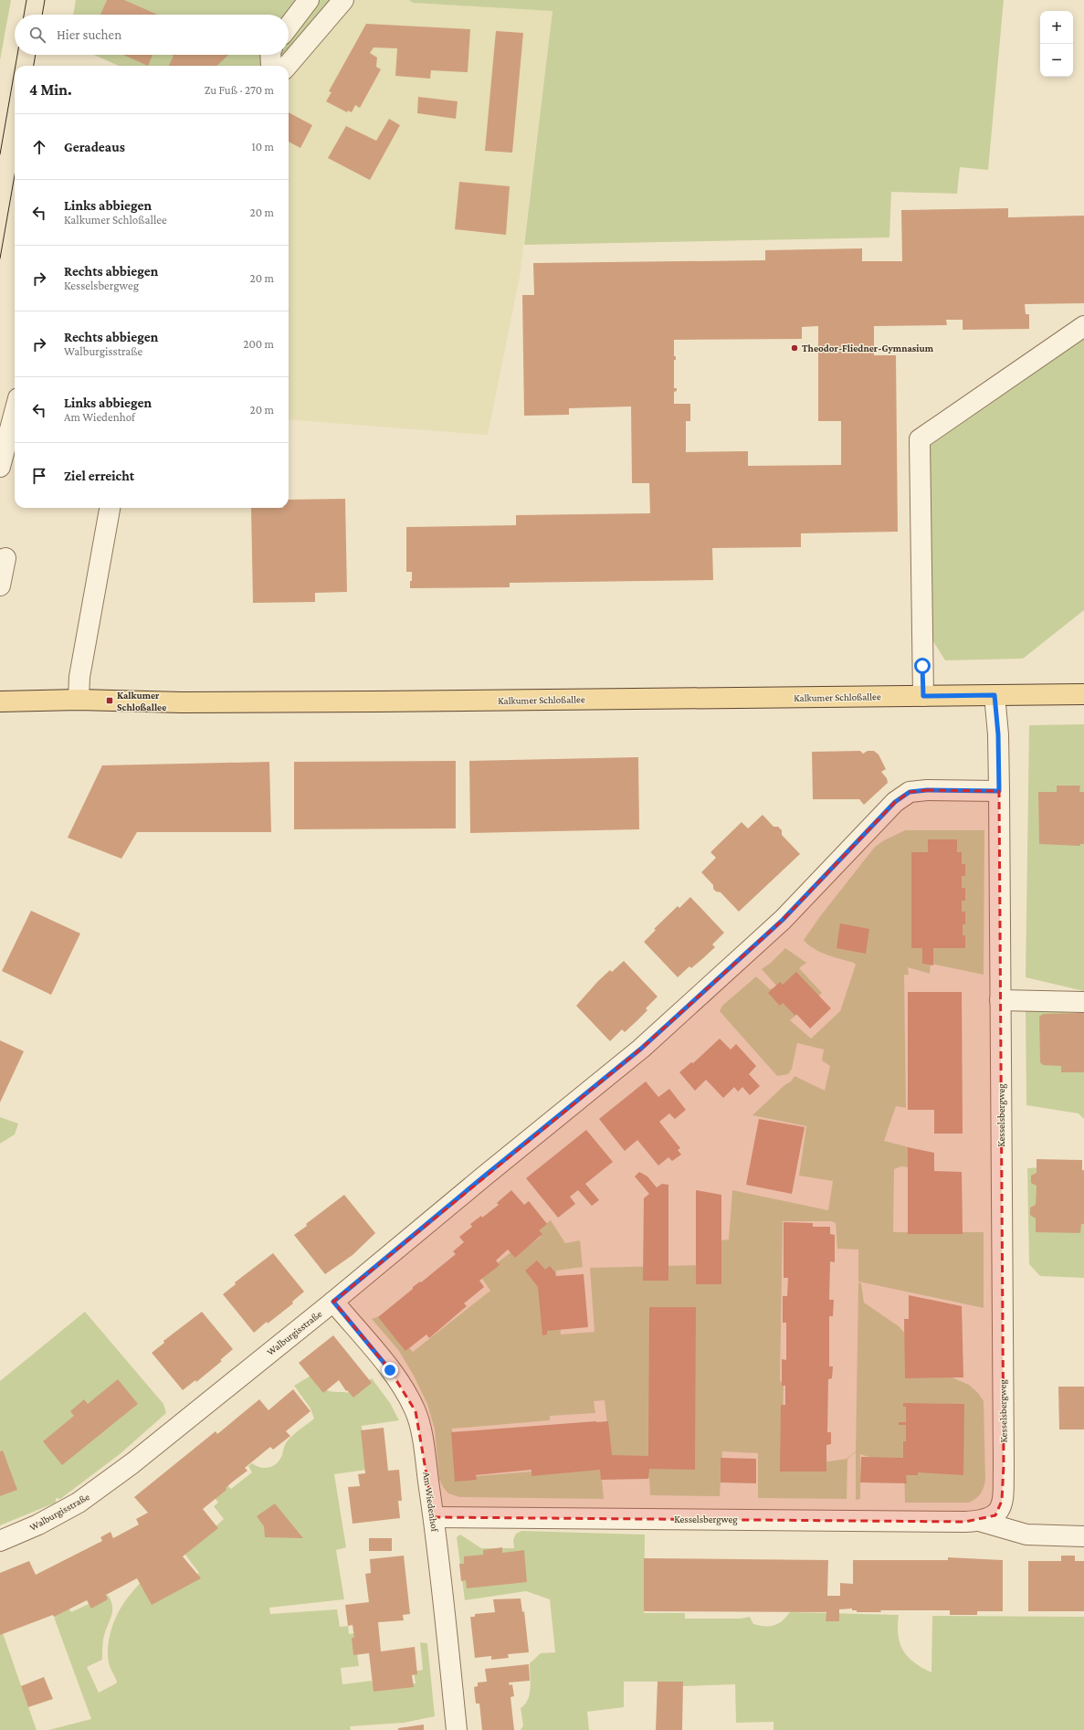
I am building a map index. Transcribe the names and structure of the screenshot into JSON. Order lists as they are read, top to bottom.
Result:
{
  "streets": {
    "main road": ["Kalkumer Schloßallee"],
    "street": ["Kesselsbergweg", "Walburgisstraße", "Am Wiedenhof"]
  },
  "crossings": [
    ["Kalkumer Schloßallee", "Kesselsbergweg"],
    ["Kesselsbergweg", "Walburgisstraße"],
    ["Kesselsbergweg", "Am Wiedenhof"],
    ["Walburgisstraße", "Am Wiedenhof"]
  ],
  "places": {
    "other": ["Theodor-Fliedner-Gymnasium"],
    "transit": ["Kalkumer Schloßallee"]
  },
  "page": {
    "map_buttons": ["+", "−"],
    "search": "Hier suchen",
    "heading": ["4 Min.", "Zu Fuß · 270 m"],
    "list": [
      ["Geradeaus", "10 m"],
      ["Links abbiegen", "Kalkumer Schloßallee", "20 m"],
      ["Rechts abbiegen", "Kesselsbergweg", "20 m"],
      ["Rechts abbiegen", "Walburgisstraße", "200 m"],
      ["Links abbiegen", "Am Wiedenhof", "20 m"],
      "Ziel erreicht"
    ]
  }
}
